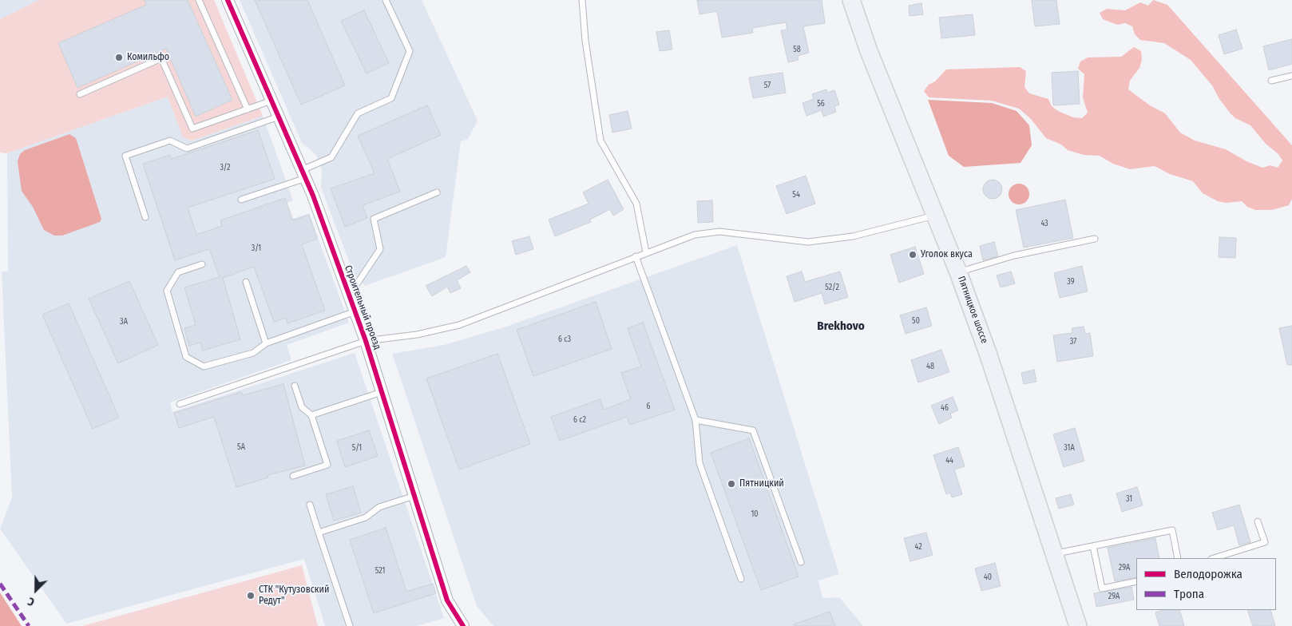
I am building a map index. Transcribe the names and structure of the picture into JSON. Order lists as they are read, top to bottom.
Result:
{
  "streets": {
    "main road": ["Пятницкое шоссе"],
    "street": ["Строительный проезд"]
  },
  "districts": ["Brekhovo"],
  "places": [
    "Комильфо",
    "Уголок вкуса",
    "Пятницкий",
    "СТК \"Кутузовский Редут\""
  ],
  "house_numbers": [
    "58",
    "57",
    "56",
    "3/2",
    "54",
    "43",
    "3/1",
    "39",
    "52/2",
    "50",
    "3А",
    "6 с3",
    "37",
    "48",
    "6",
    "46",
    "6 с2",
    "5А",
    "5/1",
    "31А",
    "44",
    "31",
    "10",
    "42",
    "29А",
    "521",
    "40",
    "29А"
  ],
  "legend": ["Велодорожка", "Тропа"],
  "north": "bottom left"
}
